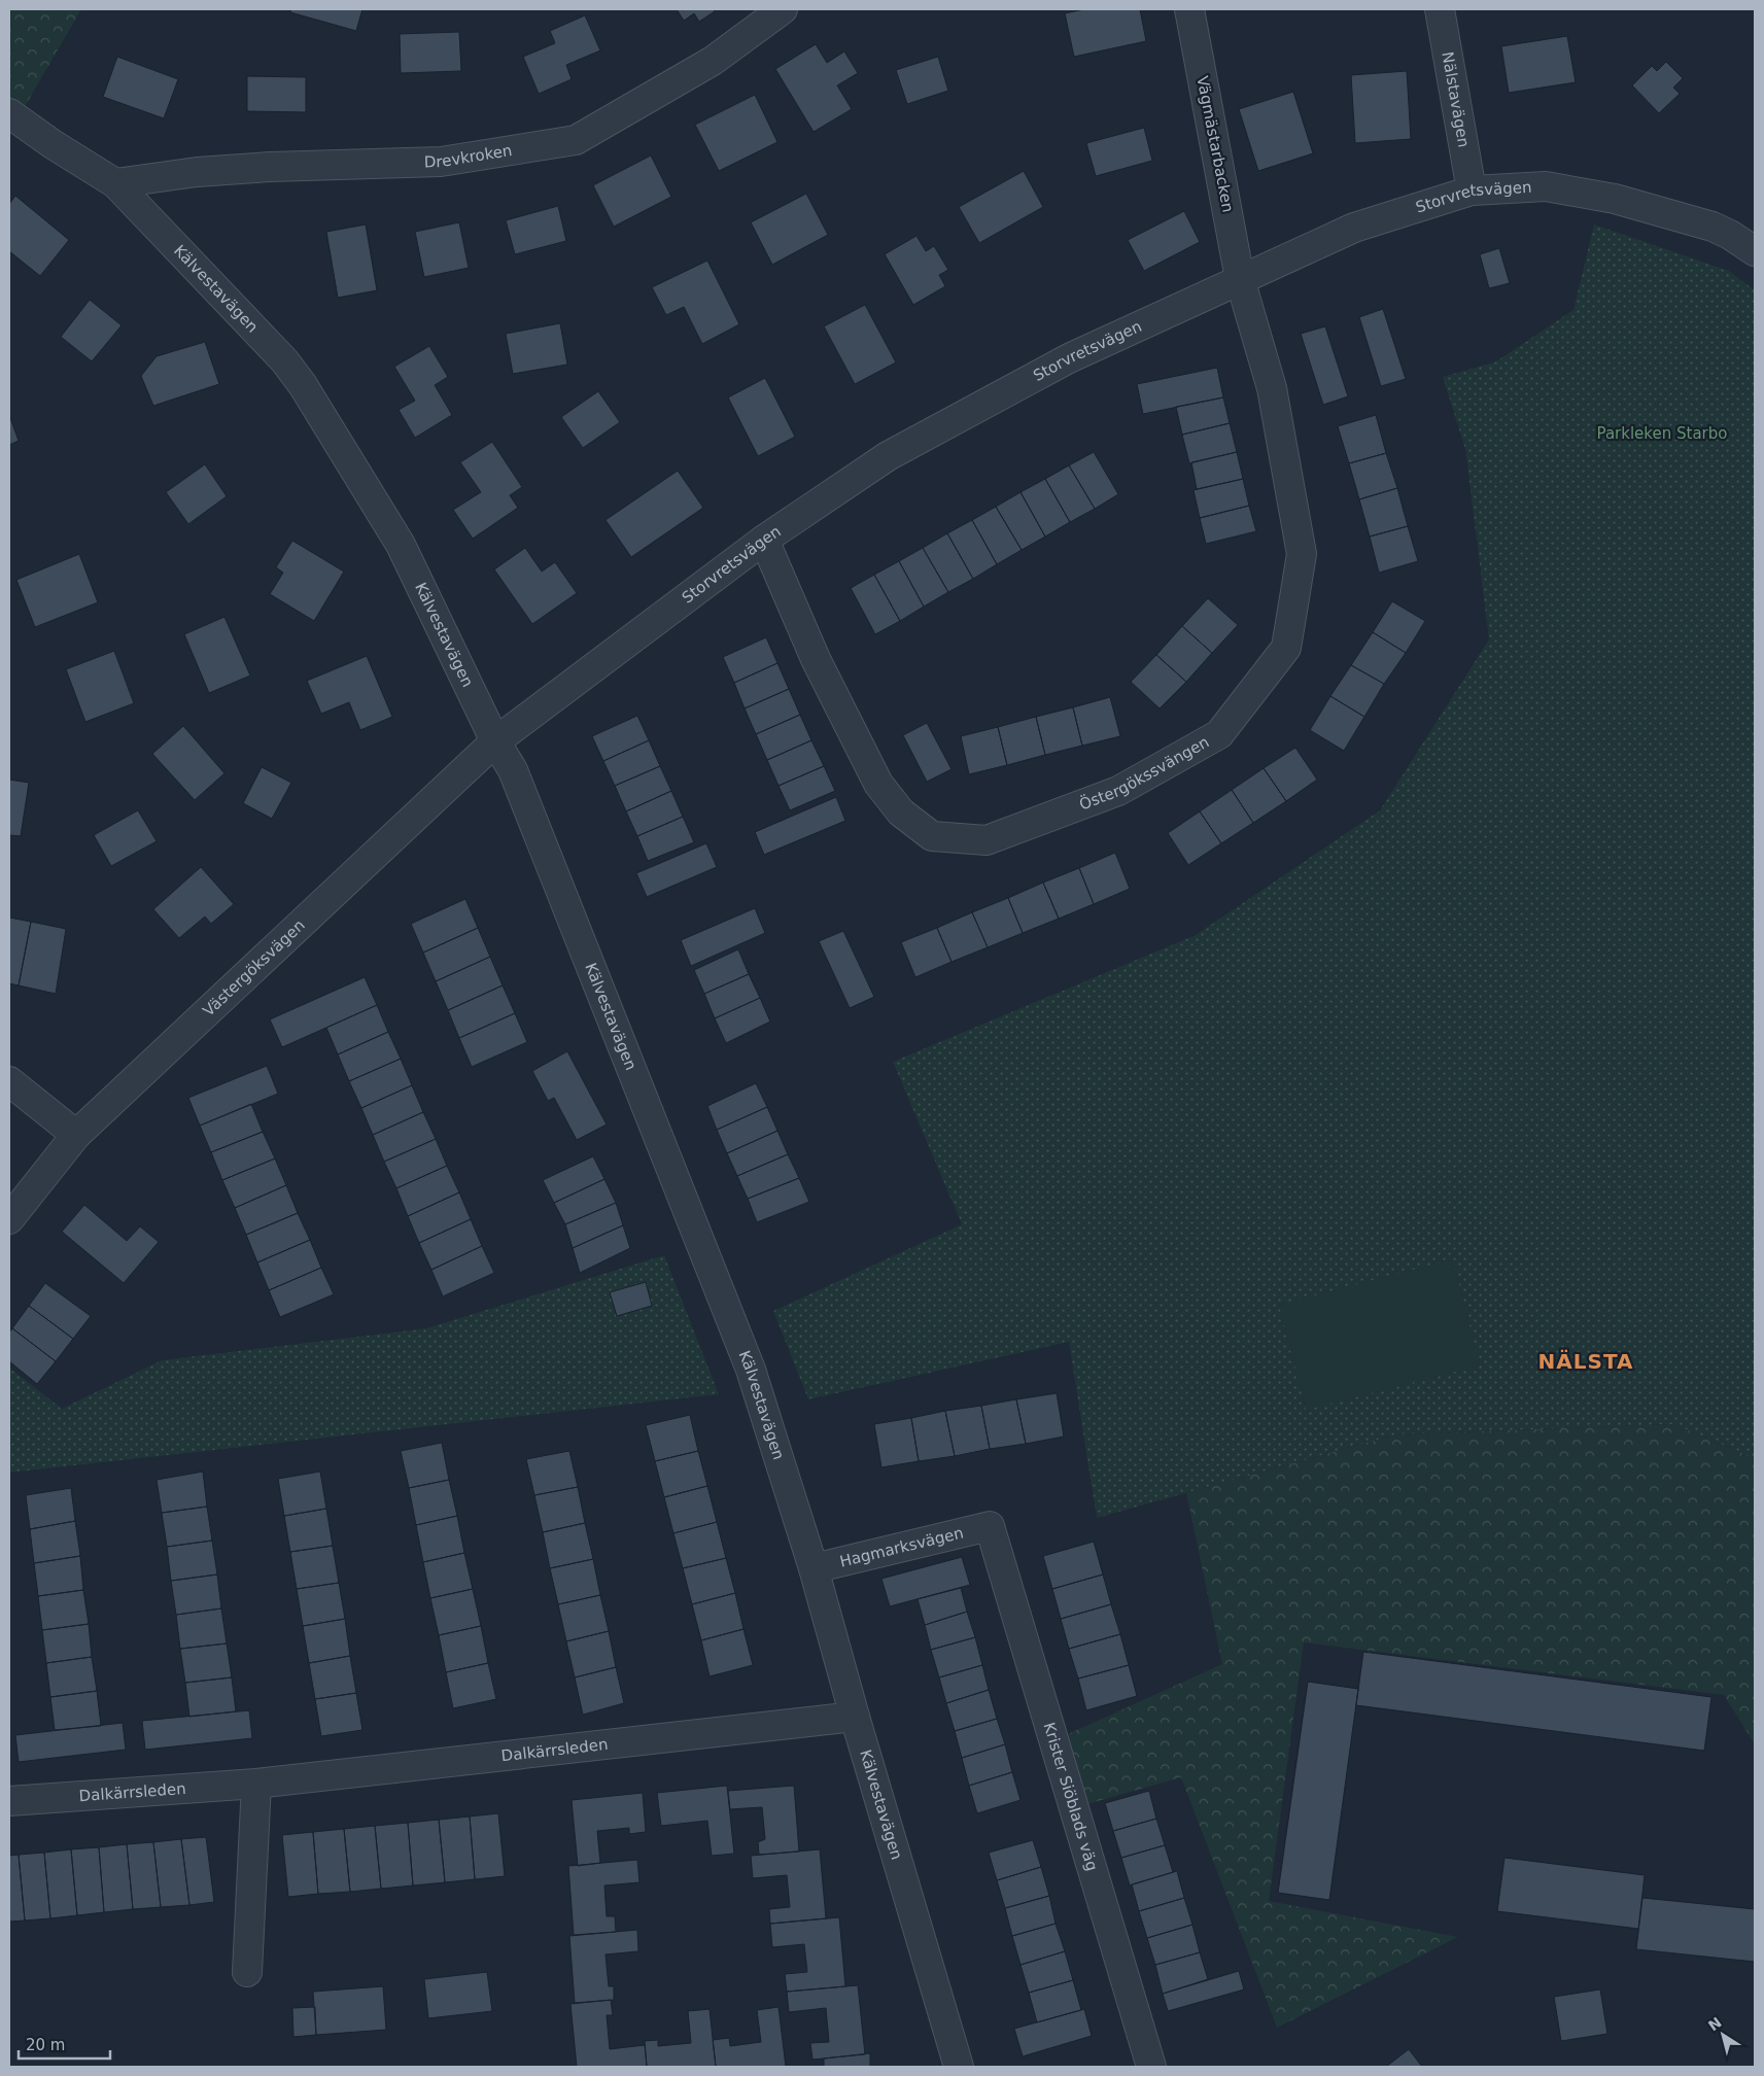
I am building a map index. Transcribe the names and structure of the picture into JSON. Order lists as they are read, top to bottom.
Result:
{
  "streets": {
    "street": [
      "Nälstavägen",
      "Vägmästarbacken",
      "Drevkroken",
      "Storvretsvägen",
      "Kälvestavägen",
      "Östergökssvängen",
      "Västergöksvägen",
      "Hagmarksvägen",
      "Dalkärrsleden",
      "Krister Siöblads väg"
    ]
  },
  "crossings": [
    ["Nälstavägen", "Storvretsvägen"],
    ["Vägmästarbacken", "Storvretsvägen"],
    ["Vägmästarbacken", "Östergökssvängen"],
    ["Drevkroken", "Kälvestavägen"],
    ["Storvretsvägen", "Kälvestavägen"],
    ["Storvretsvägen", "Östergökssvängen"],
    ["Storvretsvägen", "Västergöksvägen"],
    ["Kälvestavägen", "Västergöksvägen"],
    ["Kälvestavägen", "Hagmarksvägen"],
    ["Kälvestavägen", "Dalkärrsleden"],
    ["Hagmarksvägen", "Krister Siöblads väg"]
  ],
  "districts": ["NÄLSTA"],
  "parks": ["Parkleken Starbo"],
  "scale_bar": "20 m",
  "north": "top left"
}
